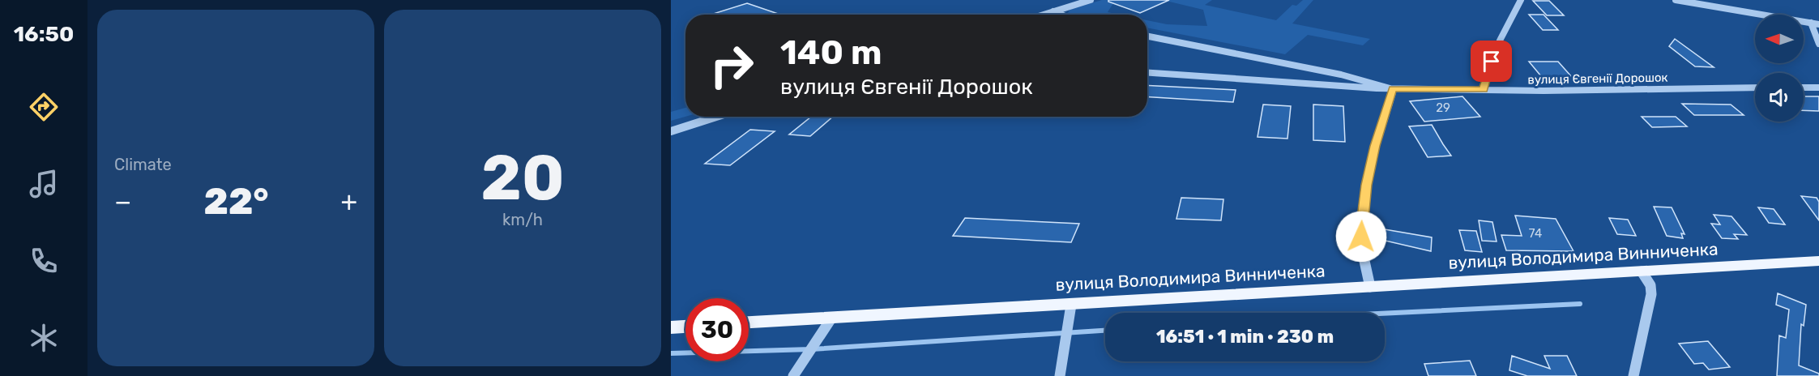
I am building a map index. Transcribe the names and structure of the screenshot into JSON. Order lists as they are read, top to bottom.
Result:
{
  "streets": {
    "main road": ["вулиця Володимира Винниченка"],
    "street": ["вулиця Євгенії Дорошок"]
  },
  "house_numbers": ["29", "74"],
  "north": "left",
  "page": {
    "tabs": "16:50",
    "tile": [
      "Climate",
      ["20", "km/h"]
    ],
    "turn": ["140 m", "вулиця Євгенії Дорошок"],
    "heat": ["−", "22°", "+"],
    "limit": "30",
    "trip": "16:51 · 1 min · 230 m"
  }
}
